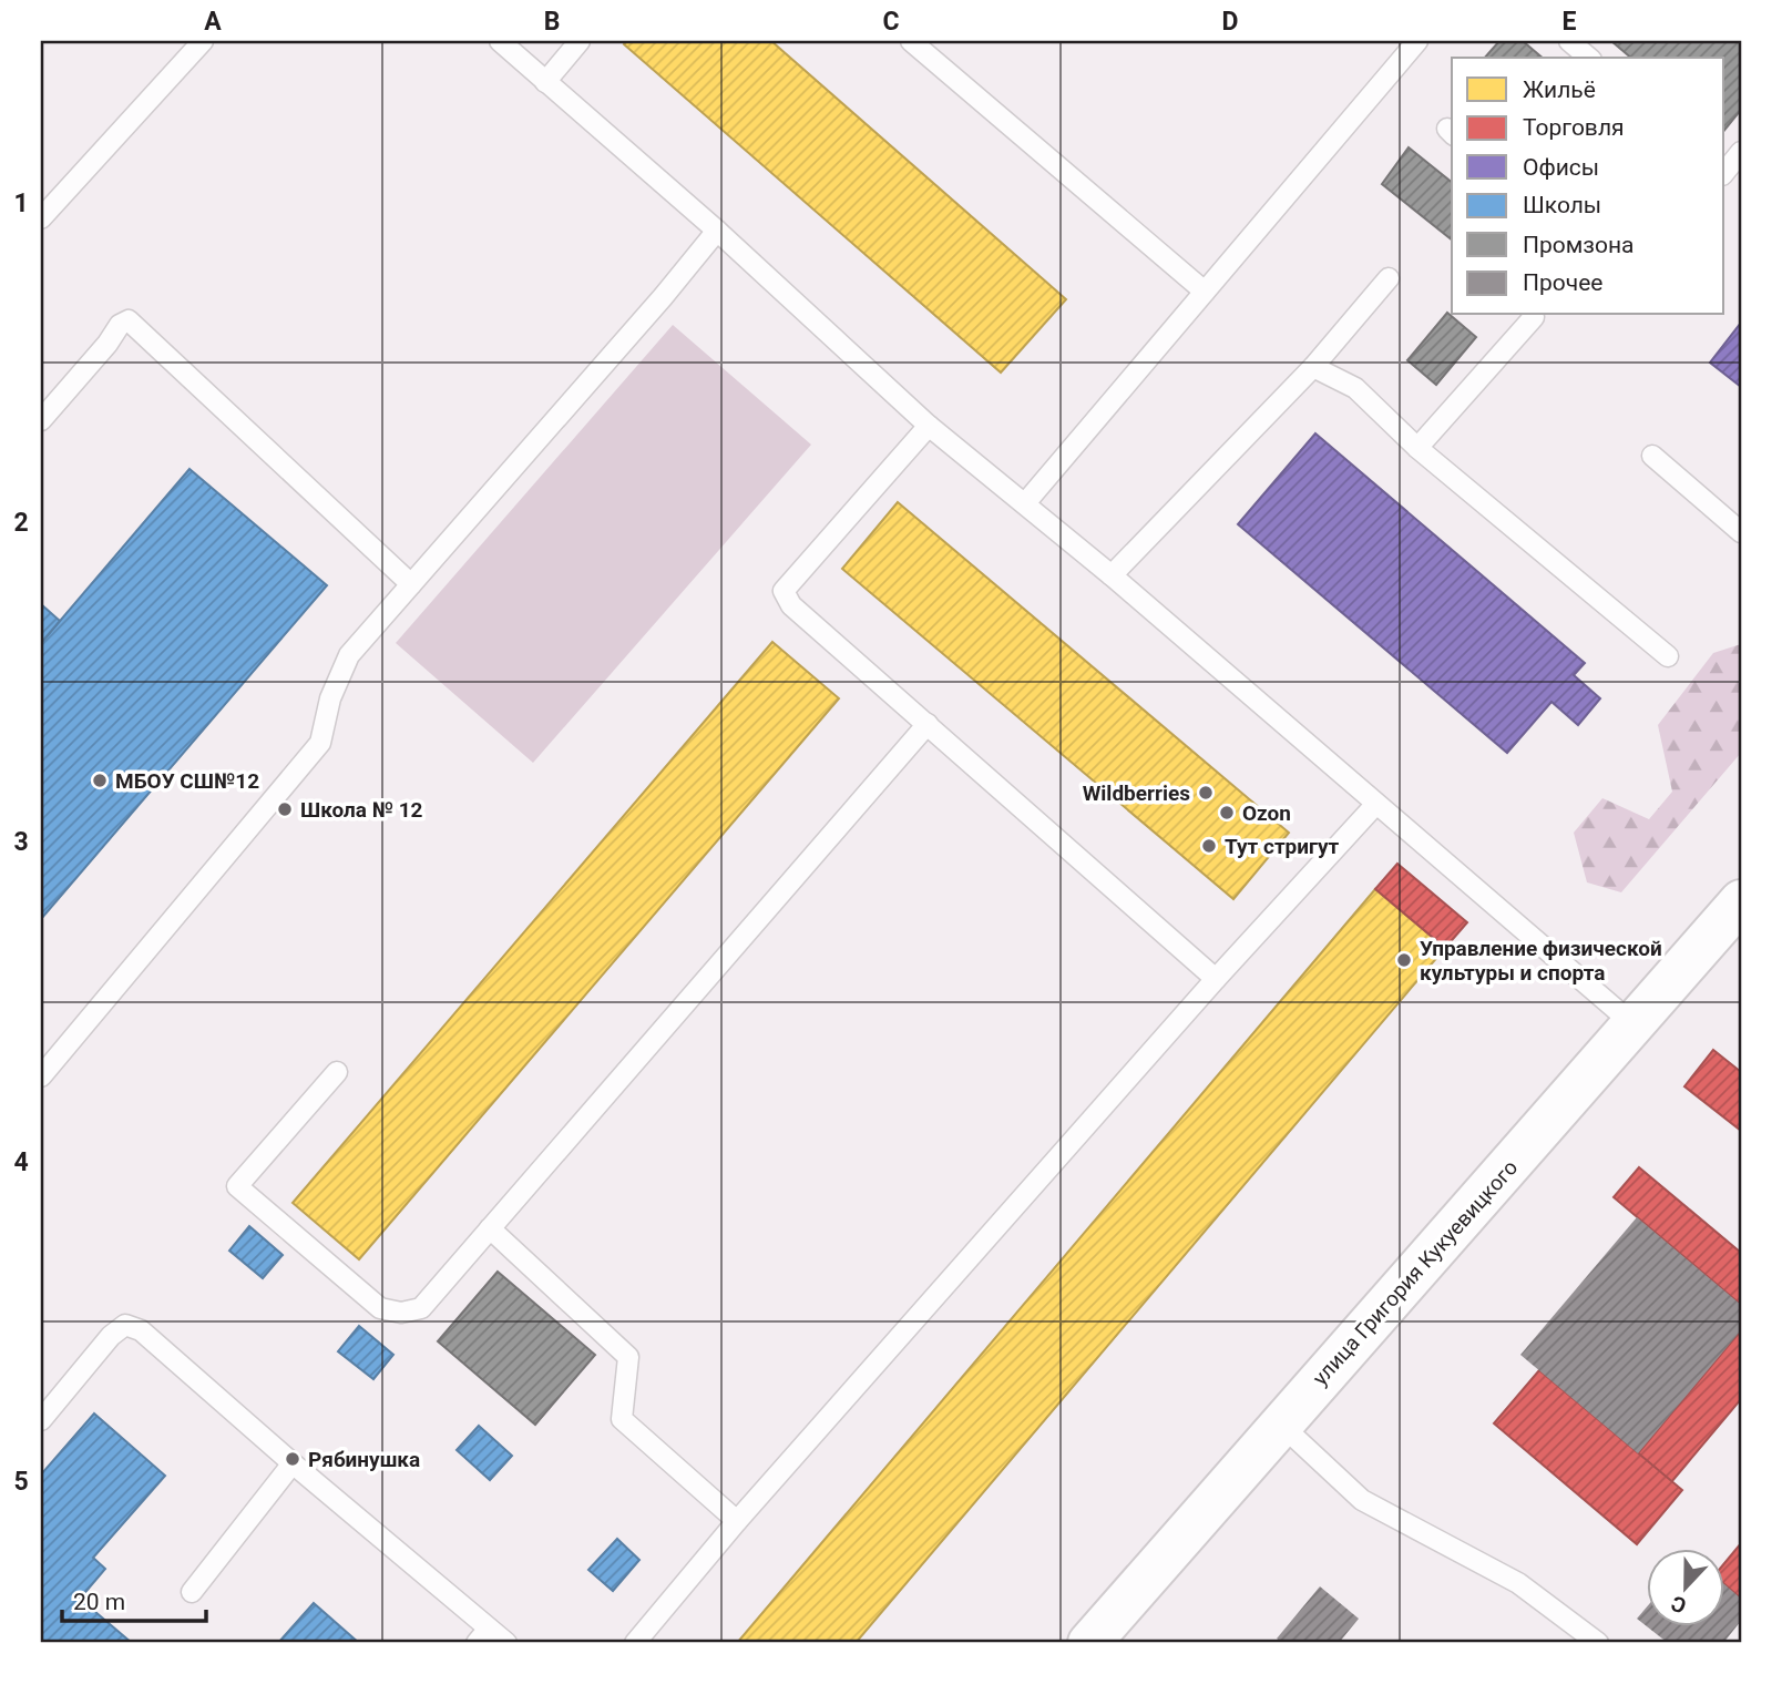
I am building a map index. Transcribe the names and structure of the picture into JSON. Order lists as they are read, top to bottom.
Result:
{
  "streets": {
    "street": ["улица Григория Кукуевицкого"]
  },
  "places": [
    "МБОУ СШ№12",
    "Wildberries",
    "Школа № 12",
    "Ozon",
    "Тут стригут",
    "Управление физической культуры и спорта",
    "Рябинушка"
  ],
  "legend": [
    "Жильё",
    "Торговля",
    "Офисы",
    "Школы",
    "Промзона",
    "Прочее"
  ],
  "scale_bar": "20 m",
  "north": "bottom",
  "grid": {
    "columns": [
      "A",
      "B",
      "C",
      "D",
      "E"
    ],
    "rows": [
      "1",
      "2",
      "3",
      "4",
      "5"
    ]
  }
}
